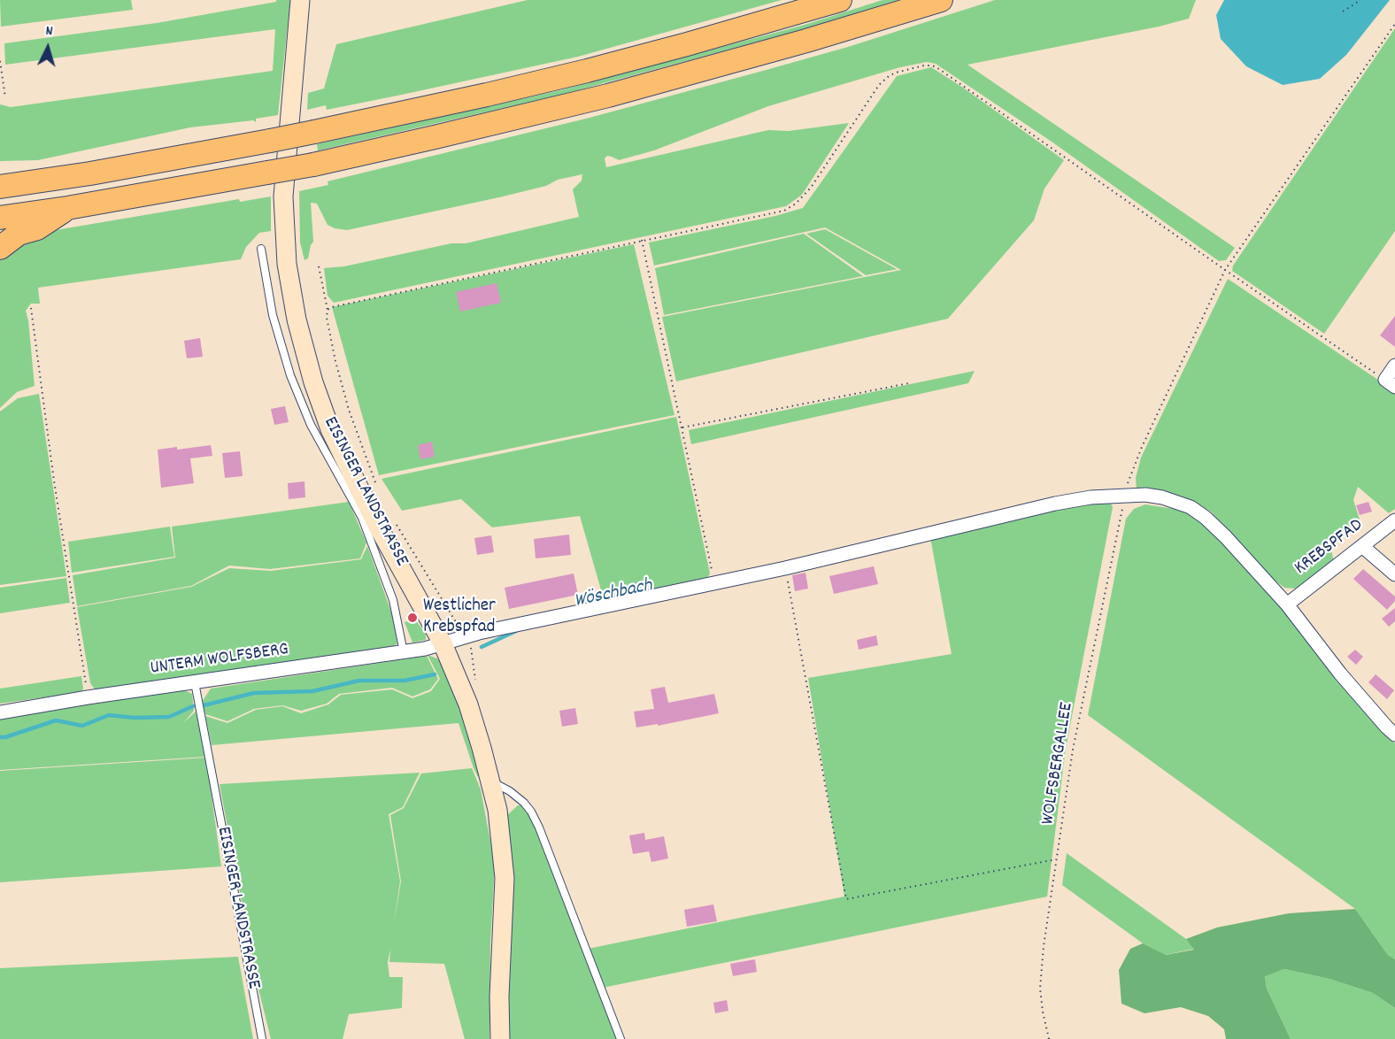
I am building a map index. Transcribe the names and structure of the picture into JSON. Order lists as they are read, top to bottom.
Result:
{
  "streets": {
    "main road": ["EISINGER LANDSTRASSE"],
    "street": ["KREBSPFAD", "UNTERM WOLFSBERG"],
    "path": ["WOLFSBERGALLEE"]
  },
  "crossings": [
    ["EISINGER LANDSTRASSE", "UNTERM WOLFSBERG"],
    ["KREBSPFAD", "UNTERM WOLFSBERG"],
    ["UNTERM WOLFSBERG", "WOLFSBERGALLEE"]
  ],
  "water": ["Wöschbach"],
  "places": ["Westlicher Krebspfad"],
  "north": "top"
}
